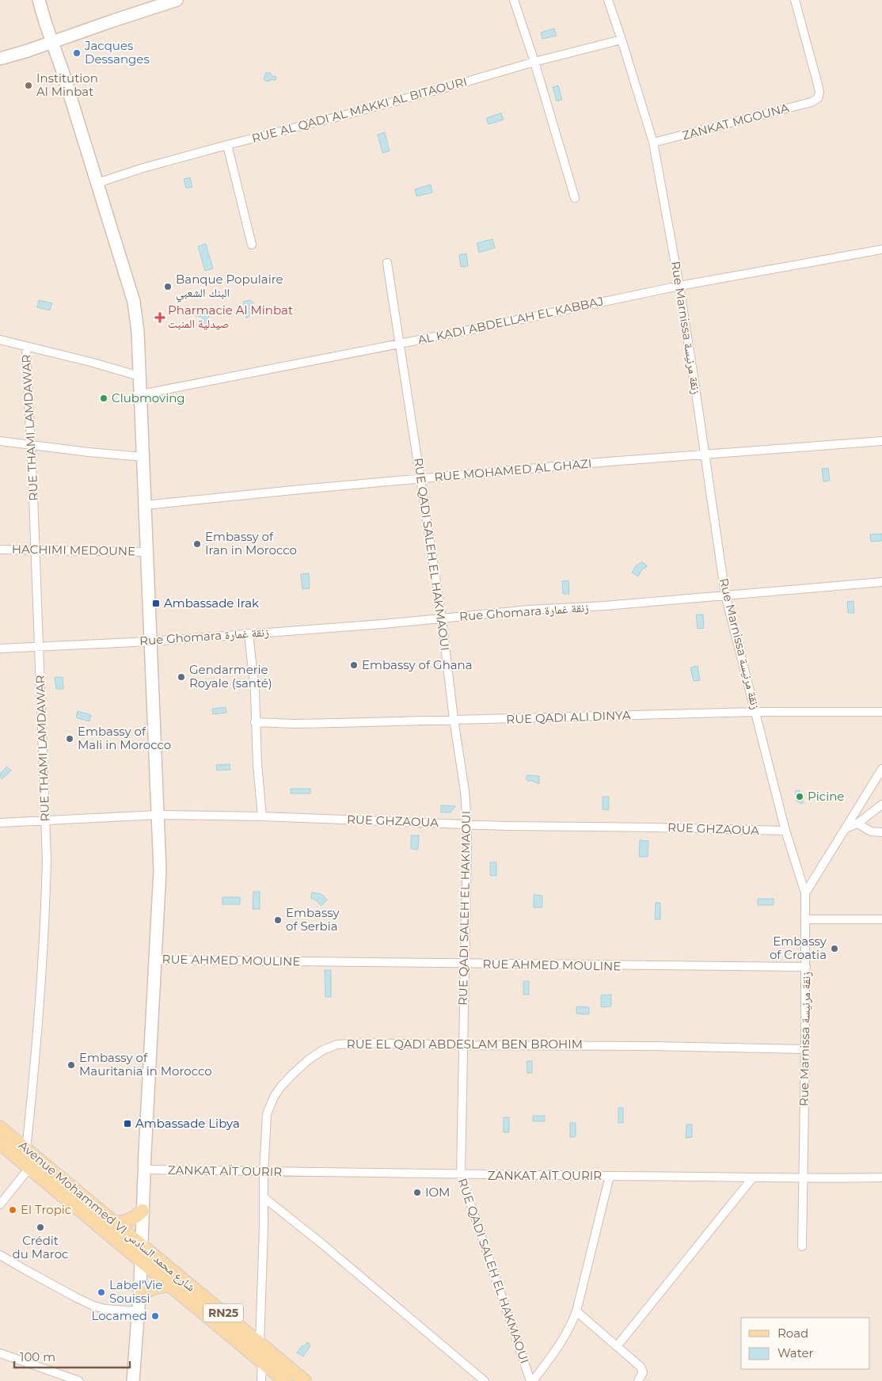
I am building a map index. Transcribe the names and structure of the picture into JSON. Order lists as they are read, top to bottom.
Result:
{
  "streets": {
    "main road": ["Avenue Mohammed VI شارع محمد السادس", "RN25"],
    "street": [
      "RUE AL QADI AL MAKKI AL BITAOURI",
      "ZANKAT MGOUNA",
      "AL KADI ABDELLAH EL KABBAJ",
      "Rue Marnissa زنقة مرنيسة",
      "RUE THAMI LAMDAWAR",
      "RUE MOHAMED AL GHAZI",
      "HACHIMI MEDOUNE",
      "RUE QADI SALEH EL HAKMAOUI",
      "Rue Ghomara زنقة غمارة",
      "RUE QADI ALI DINYA",
      "RUE GHZAOUA",
      "RUE AHMED MOULINE",
      "RUE EL QADI ABDESLAM BEN BROHIM",
      "ZANKAT AÏT OURIR"
    ]
  },
  "crossings": [
    ["RUE AL QADI AL MAKKI AL BITAOURI", "Rue Marnissa زنقة مرنيسة"],
    ["ZANKAT MGOUNA", "Rue Marnissa زنقة مرنيسة"],
    ["AL KADI ABDELLAH EL KABBAJ", "Rue Marnissa زنقة مرنيسة"],
    ["AL KADI ABDELLAH EL KABBAJ", "RUE QADI SALEH EL HAKMAOUI"],
    ["Rue Marnissa زنقة مرنيسة", "RUE MOHAMED AL GHAZI"],
    ["Rue Marnissa زنقة مرنيسة", "Rue Ghomara زنقة غمارة"],
    ["Rue Marnissa زنقة مرنيسة", "RUE QADI ALI DINYA"],
    ["Rue Marnissa زنقة مرنيسة", "RUE GHZAOUA"],
    ["Rue Marnissa زنقة مرنيسة", "RUE AHMED MOULINE"],
    ["Rue Marnissa زنقة مرنيسة", "RUE EL QADI ABDESLAM BEN BROHIM"],
    ["Rue Marnissa زنقة مرنيسة", "ZANKAT AÏT OURIR"],
    ["RUE THAMI LAMDAWAR", "HACHIMI MEDOUNE"],
    ["RUE THAMI LAMDAWAR", "Rue Ghomara زنقة غمارة"],
    ["RUE THAMI LAMDAWAR", "RUE GHZAOUA"],
    ["RUE THAMI LAMDAWAR", "Avenue Mohammed VI شارع محمد السادس"],
    ["RUE MOHAMED AL GHAZI", "RUE QADI SALEH EL HAKMAOUI"],
    ["RUE QADI SALEH EL HAKMAOUI", "Rue Ghomara زنقة غمارة"],
    ["RUE QADI SALEH EL HAKMAOUI", "RUE QADI ALI DINYA"],
    ["RUE QADI SALEH EL HAKMAOUI", "RUE GHZAOUA"],
    ["RUE QADI SALEH EL HAKMAOUI", "RUE AHMED MOULINE"],
    ["RUE QADI SALEH EL HAKMAOUI", "RUE EL QADI ABDESLAM BEN BROHIM"],
    ["RUE QADI SALEH EL HAKMAOUI", "ZANKAT AÏT OURIR"],
    ["RUE EL QADI ABDESLAM BEN BROHIM", "ZANKAT AÏT OURIR"],
    ["RUE EL QADI ABDESLAM BEN BROHIM", "Avenue Mohammed VI شارع محمد السادس"],
    ["Avenue Mohammed VI شارع محمد السادس", "RN25"]
  ],
  "places": {
    "other": [
      "Jacques Dessanges",
      "Institution Al Minbat",
      "Banque Populaire البنك الشعبي",
      "Clubmoving",
      "Embassy of Iran in Morocco",
      "Embassy of Ghana",
      "Gendarmerie Royale (santé)",
      "Embassy of Mali in Morocco",
      "Picine",
      "Embassy of Serbia",
      "Embassy of Croatia",
      "Embassy of Mauritania in Morocco",
      "IOM",
      "El Tropic",
      "Crédit du Maroc",
      "Label'Vie Souissi",
      "Locamed"
    ],
    "health": ["Pharmacie Al Minbat صيدلية المنبت"],
    "transit": ["Ambassade Irak", "Ambassade Libya"]
  },
  "legend": ["Road", "Water"],
  "scale_bar": "100 m"
}
